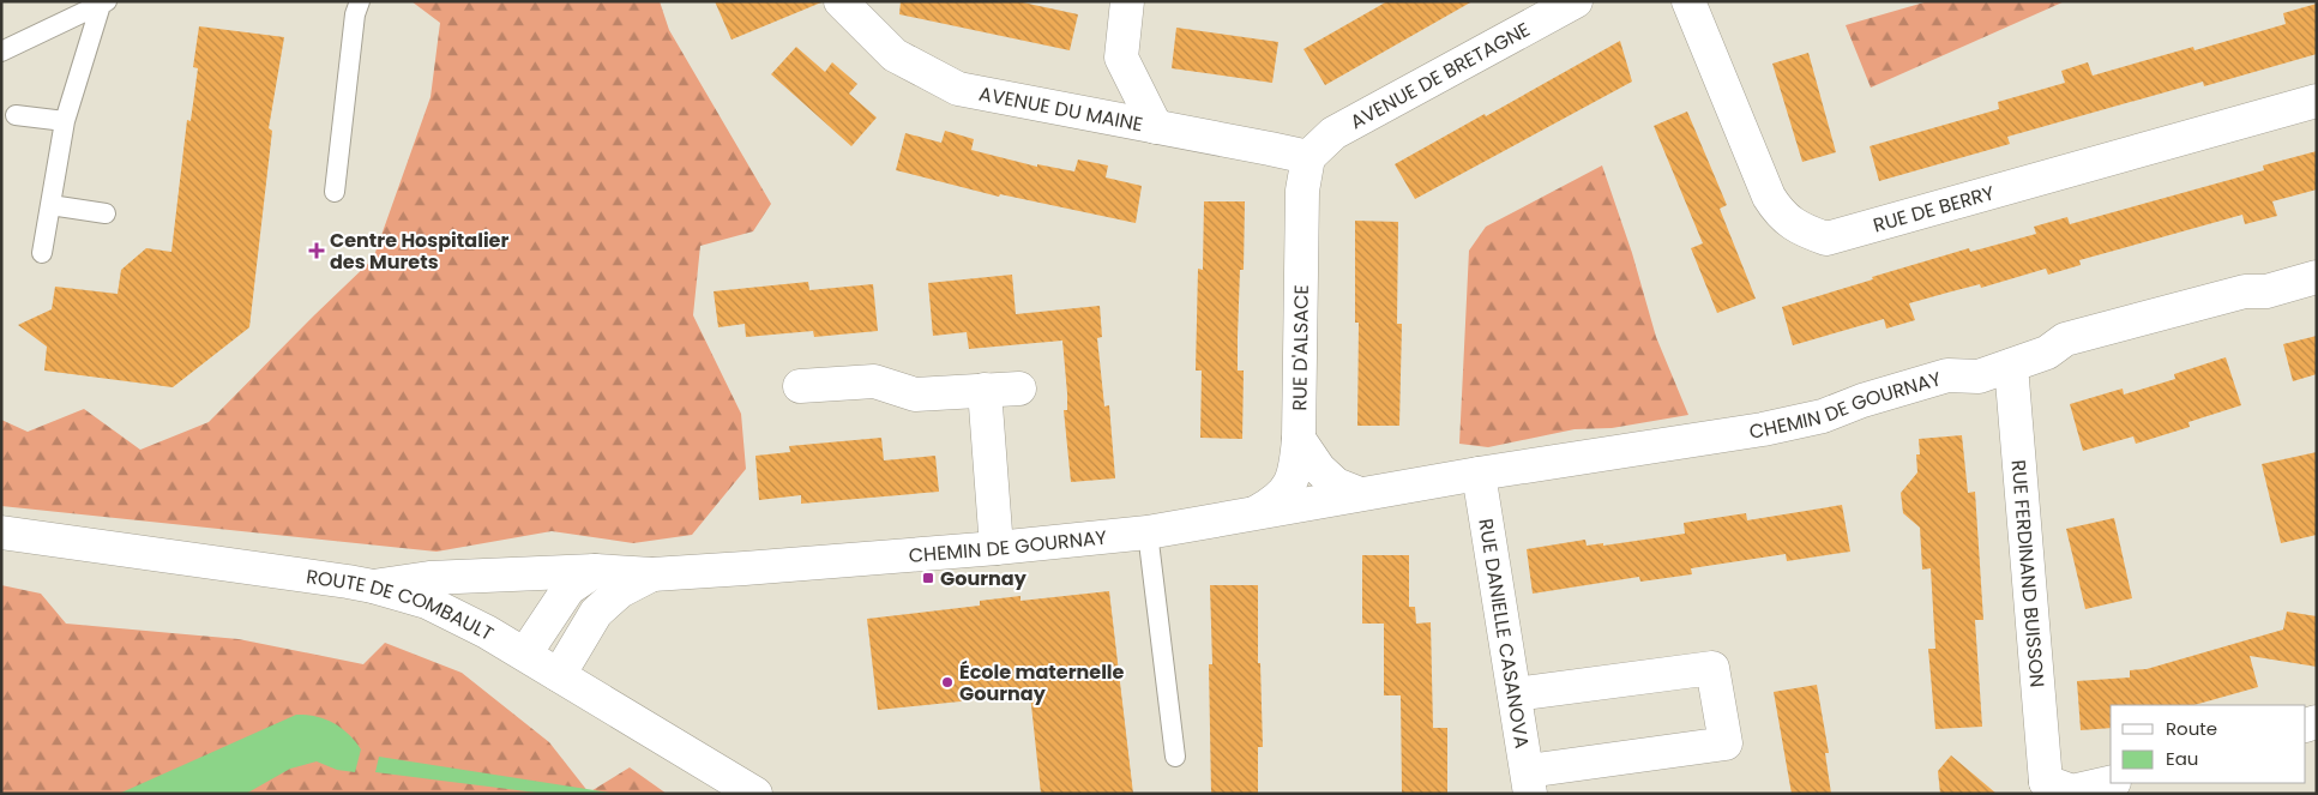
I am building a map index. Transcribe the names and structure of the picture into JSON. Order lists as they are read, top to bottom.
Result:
{
  "streets": {
    "street": [
      "AVENUE DE BRETAGNE",
      "AVENUE DU MAINE",
      "RUE DE BERRY",
      "RUE D'ALSACE",
      "CHEMIN DE GOURNAY",
      "RUE FERDINAND BUISSON",
      "ROUTE DE COMBAULT",
      "RUE DANIELLE CASANOVA"
    ]
  },
  "crossings": [
    ["AVENUE DE BRETAGNE", "AVENUE DU MAINE"],
    ["AVENUE DE BRETAGNE", "RUE D'ALSACE"],
    ["AVENUE DU MAINE", "RUE D'ALSACE"],
    ["RUE D'ALSACE", "CHEMIN DE GOURNAY"],
    ["CHEMIN DE GOURNAY", "RUE FERDINAND BUISSON"],
    ["CHEMIN DE GOURNAY", "ROUTE DE COMBAULT"],
    ["CHEMIN DE GOURNAY", "RUE DANIELLE CASANOVA"]
  ],
  "places": {
    "health": ["Centre Hospitalier des Murets"],
    "transit": ["Gournay"],
    "other": ["École maternelle Gournay"]
  },
  "legend": ["Route", "Eau"]
}
